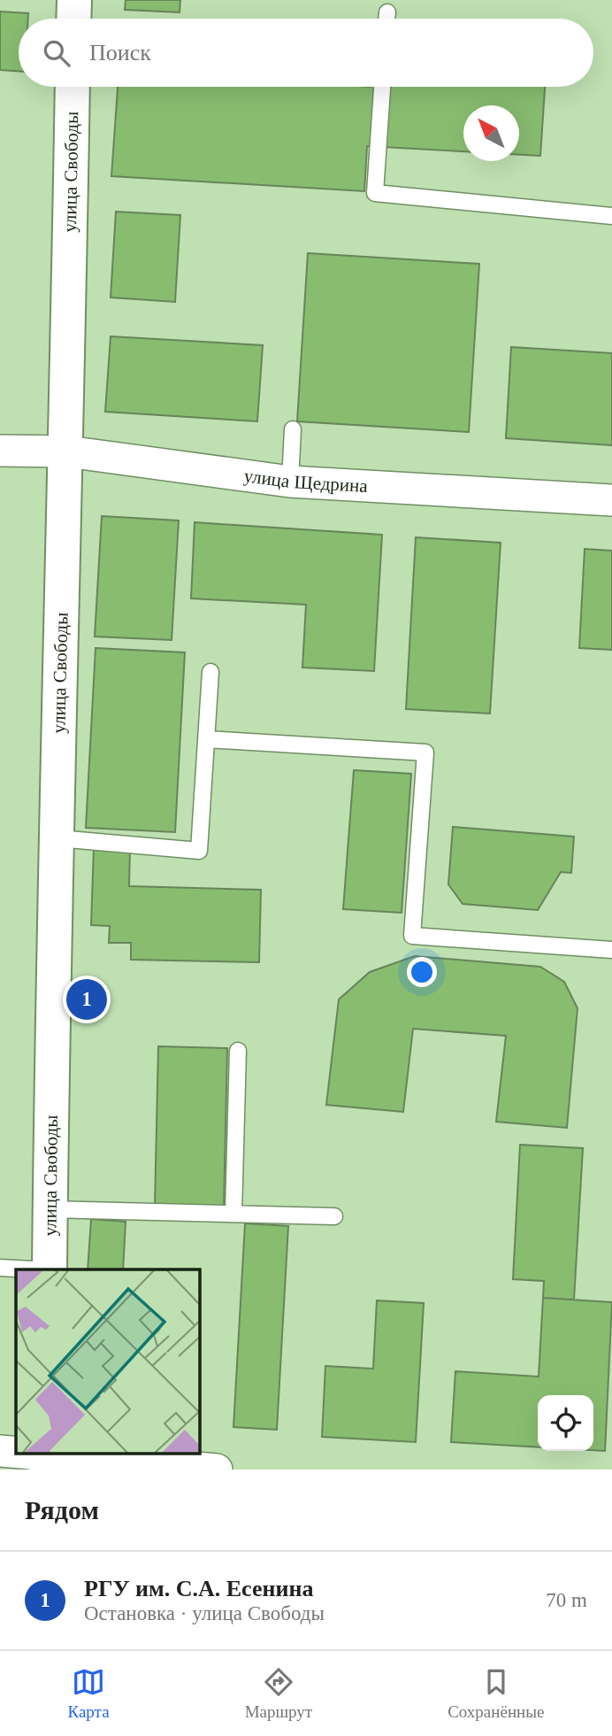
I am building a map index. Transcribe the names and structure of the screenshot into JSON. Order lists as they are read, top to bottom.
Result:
{
  "streets": {
    "street": ["улица Свободы", "улица Щедрина"]
  },
  "crossings": [
    ["улица Свободы", "улица Щедрина"]
  ],
  "north": "top left",
  "page": {
    "search": "Поиск",
    "pins": "1",
    "heading": "Рядом",
    "list": [
      {
        "mark": "1",
        "name": "РГУ им. С.А. Есенина",
        "note": "Остановка · улица Свободы",
        "value": "70 m"
      }
    ],
    "nav": ["Карта", "Маршрут", "Сохранённые"]
  }
}
